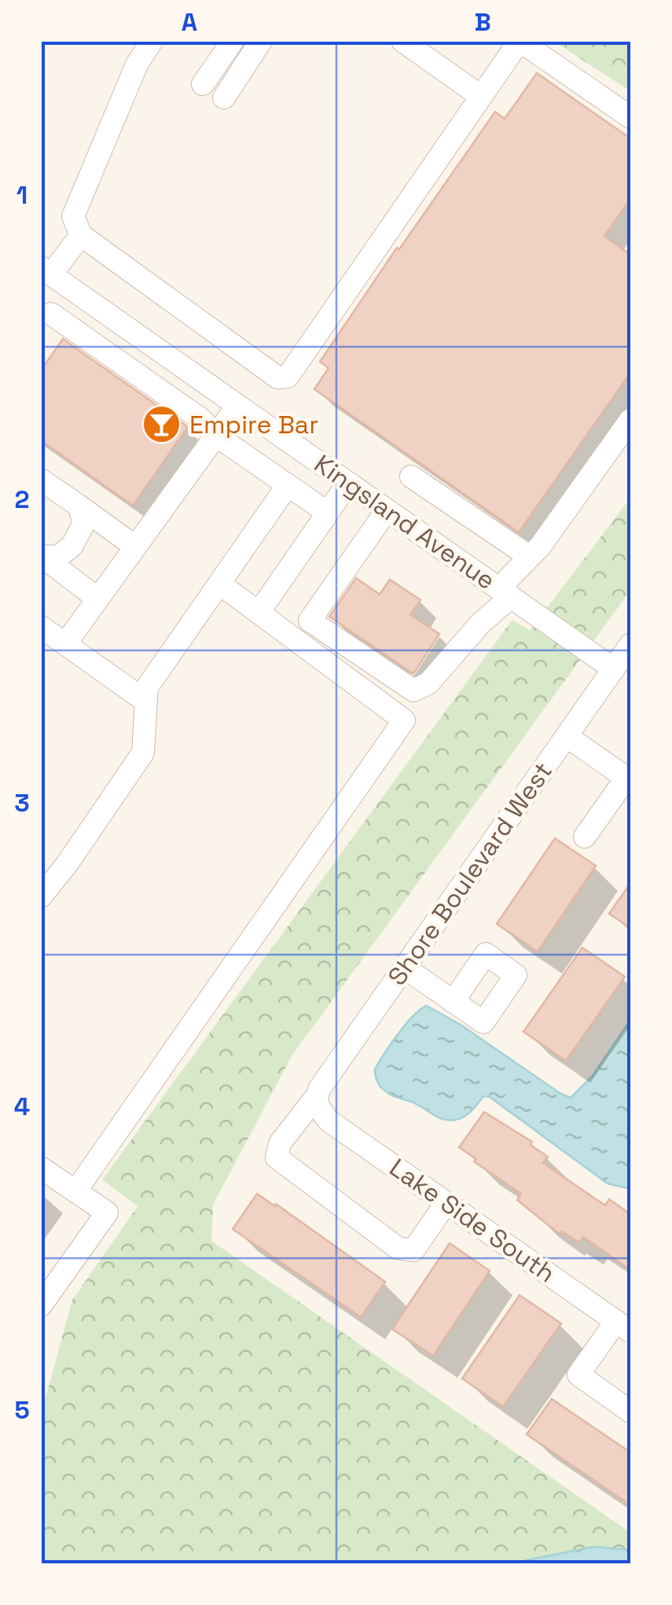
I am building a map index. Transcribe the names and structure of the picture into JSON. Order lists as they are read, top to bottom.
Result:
{
  "streets": {
    "street": ["Kingsland Avenue", "Shore Boulevard West", "Lake Side South"]
  },
  "crossings": [
    ["Kingsland Avenue", "Shore Boulevard West"],
    ["Shore Boulevard West", "Lake Side South"]
  ],
  "places": {
    "bar": ["Empire Bar"]
  },
  "grid": {
    "columns": ["A", "B"],
    "rows": [
      "1",
      "2",
      "3",
      "4",
      "5"
    ]
  }
}
